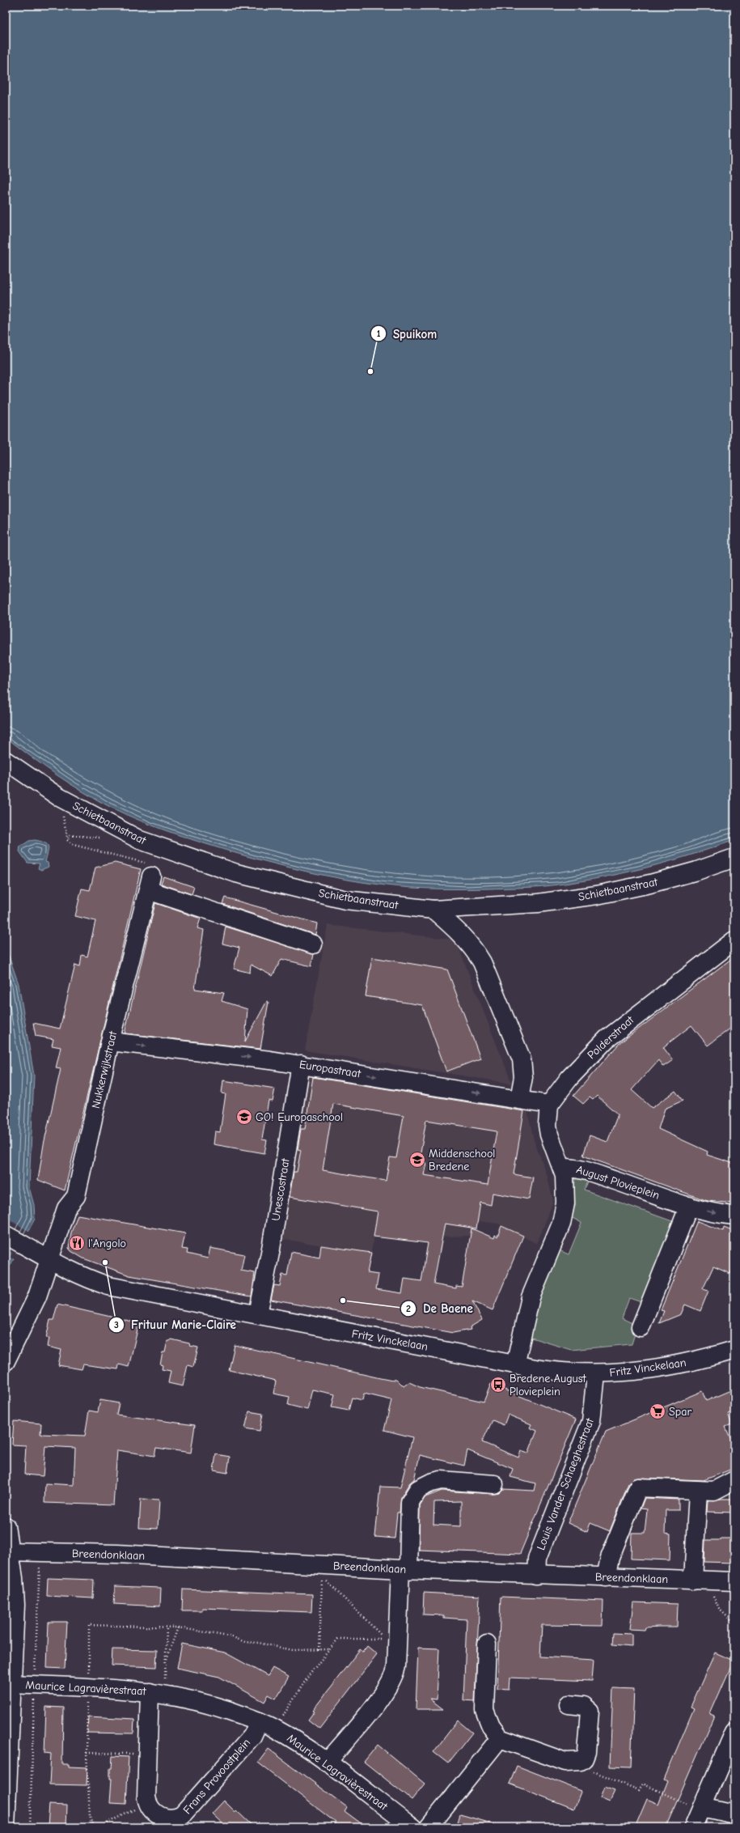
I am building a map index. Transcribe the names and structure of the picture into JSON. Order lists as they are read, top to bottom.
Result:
{
  "streets": {
    "street": [
      "Schietbaanstraat",
      "Polderstraat",
      "Europastraat",
      "Nukkerwijkstraat",
      "August Plovieplein",
      "Unescostraat",
      "Fritz Vinckelaan",
      "Louis Vander Schaeghestraat",
      "Breendonklaan",
      "Maurice Lagravièrestraat",
      "Frans Provoostplein"
    ]
  },
  "crossings": [
    ["Polderstraat", "Europastraat"],
    ["Europastraat", "Nukkerwijkstraat"],
    ["Europastraat", "Unescostraat"],
    ["Nukkerwijkstraat", "Fritz Vinckelaan"],
    ["August Plovieplein", "Fritz Vinckelaan"],
    ["Unescostraat", "Fritz Vinckelaan"],
    ["Fritz Vinckelaan", "Louis Vander Schaeghestraat"],
    ["Louis Vander Schaeghestraat", "Breendonklaan"],
    ["Maurice Lagravièrestraat", "Frans Provoostplein"]
  ],
  "places": {
    "other": ["Spuikom", "Frituur Marie-Claire", "De Baene"],
    "school or university": ["GO! Europaschool", "Middenschool Bredene"],
    "restaurant": ["l'Angolo"],
    "bus stop": ["Bredene August Plovieplein"],
    "supermarket": ["Spar"]
  }
}
